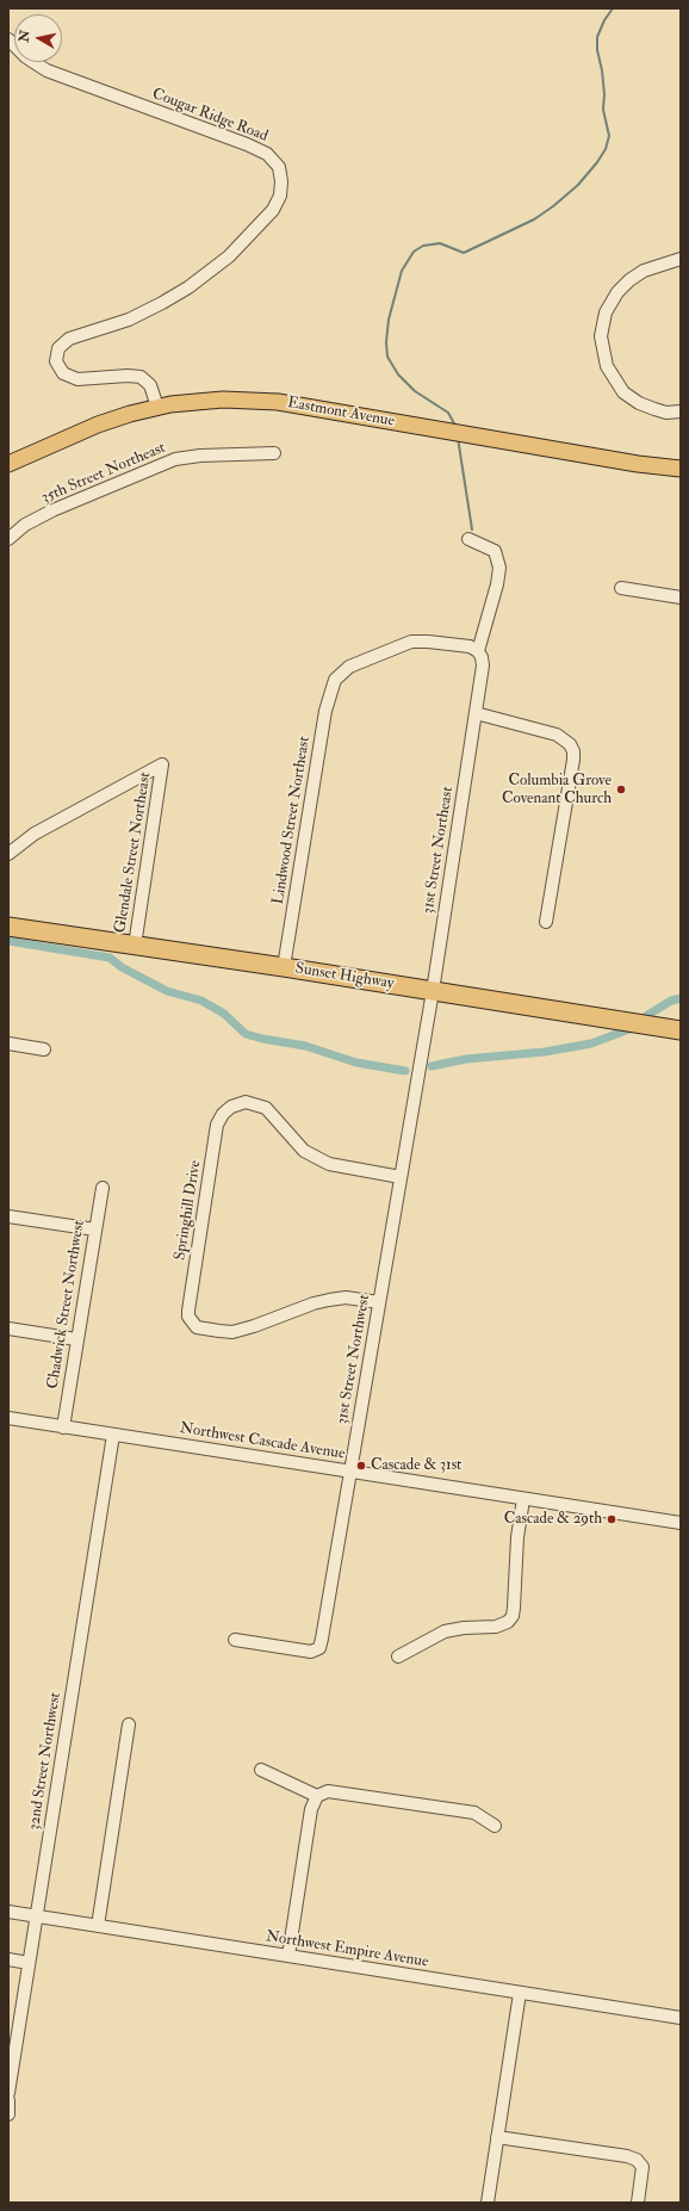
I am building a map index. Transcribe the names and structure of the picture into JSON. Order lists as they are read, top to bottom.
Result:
{
  "streets": {
    "highway": ["Sunset Highway"],
    "main road": ["Eastmont Avenue"],
    "street": [
      "Cougar Ridge Road",
      "35th Street Northeast",
      "Lindwood Street Northeast",
      "31st Street Northeast",
      "Glendale Street Northeast",
      "Springhill Drive",
      "Chadwick Street Northwest",
      "31st Street Northwest",
      "Northwest Cascade Avenue",
      "32nd Street Northwest",
      "Northwest Empire Avenue"
    ]
  },
  "crossings": [
    ["Cougar Ridge Road", "Eastmont Avenue"],
    ["Lindwood Street Northeast", "31st Street Northeast"],
    ["Lindwood Street Northeast", "Sunset Highway"],
    ["31st Street Northeast", "Sunset Highway"],
    ["31st Street Northeast", "31st Street Northwest"],
    ["Glendale Street Northeast", "Sunset Highway"],
    ["Sunset Highway", "31st Street Northwest"],
    ["Springhill Drive", "31st Street Northwest"],
    ["Chadwick Street Northwest", "Northwest Cascade Avenue"],
    ["31st Street Northwest", "Northwest Cascade Avenue"],
    ["Northwest Cascade Avenue", "32nd Street Northwest"],
    ["32nd Street Northwest", "Northwest Empire Avenue"]
  ],
  "places": ["Columbia Grove Covenant Church", "Cascade & 31st", "Cascade & 29th"],
  "north": "left"
}
